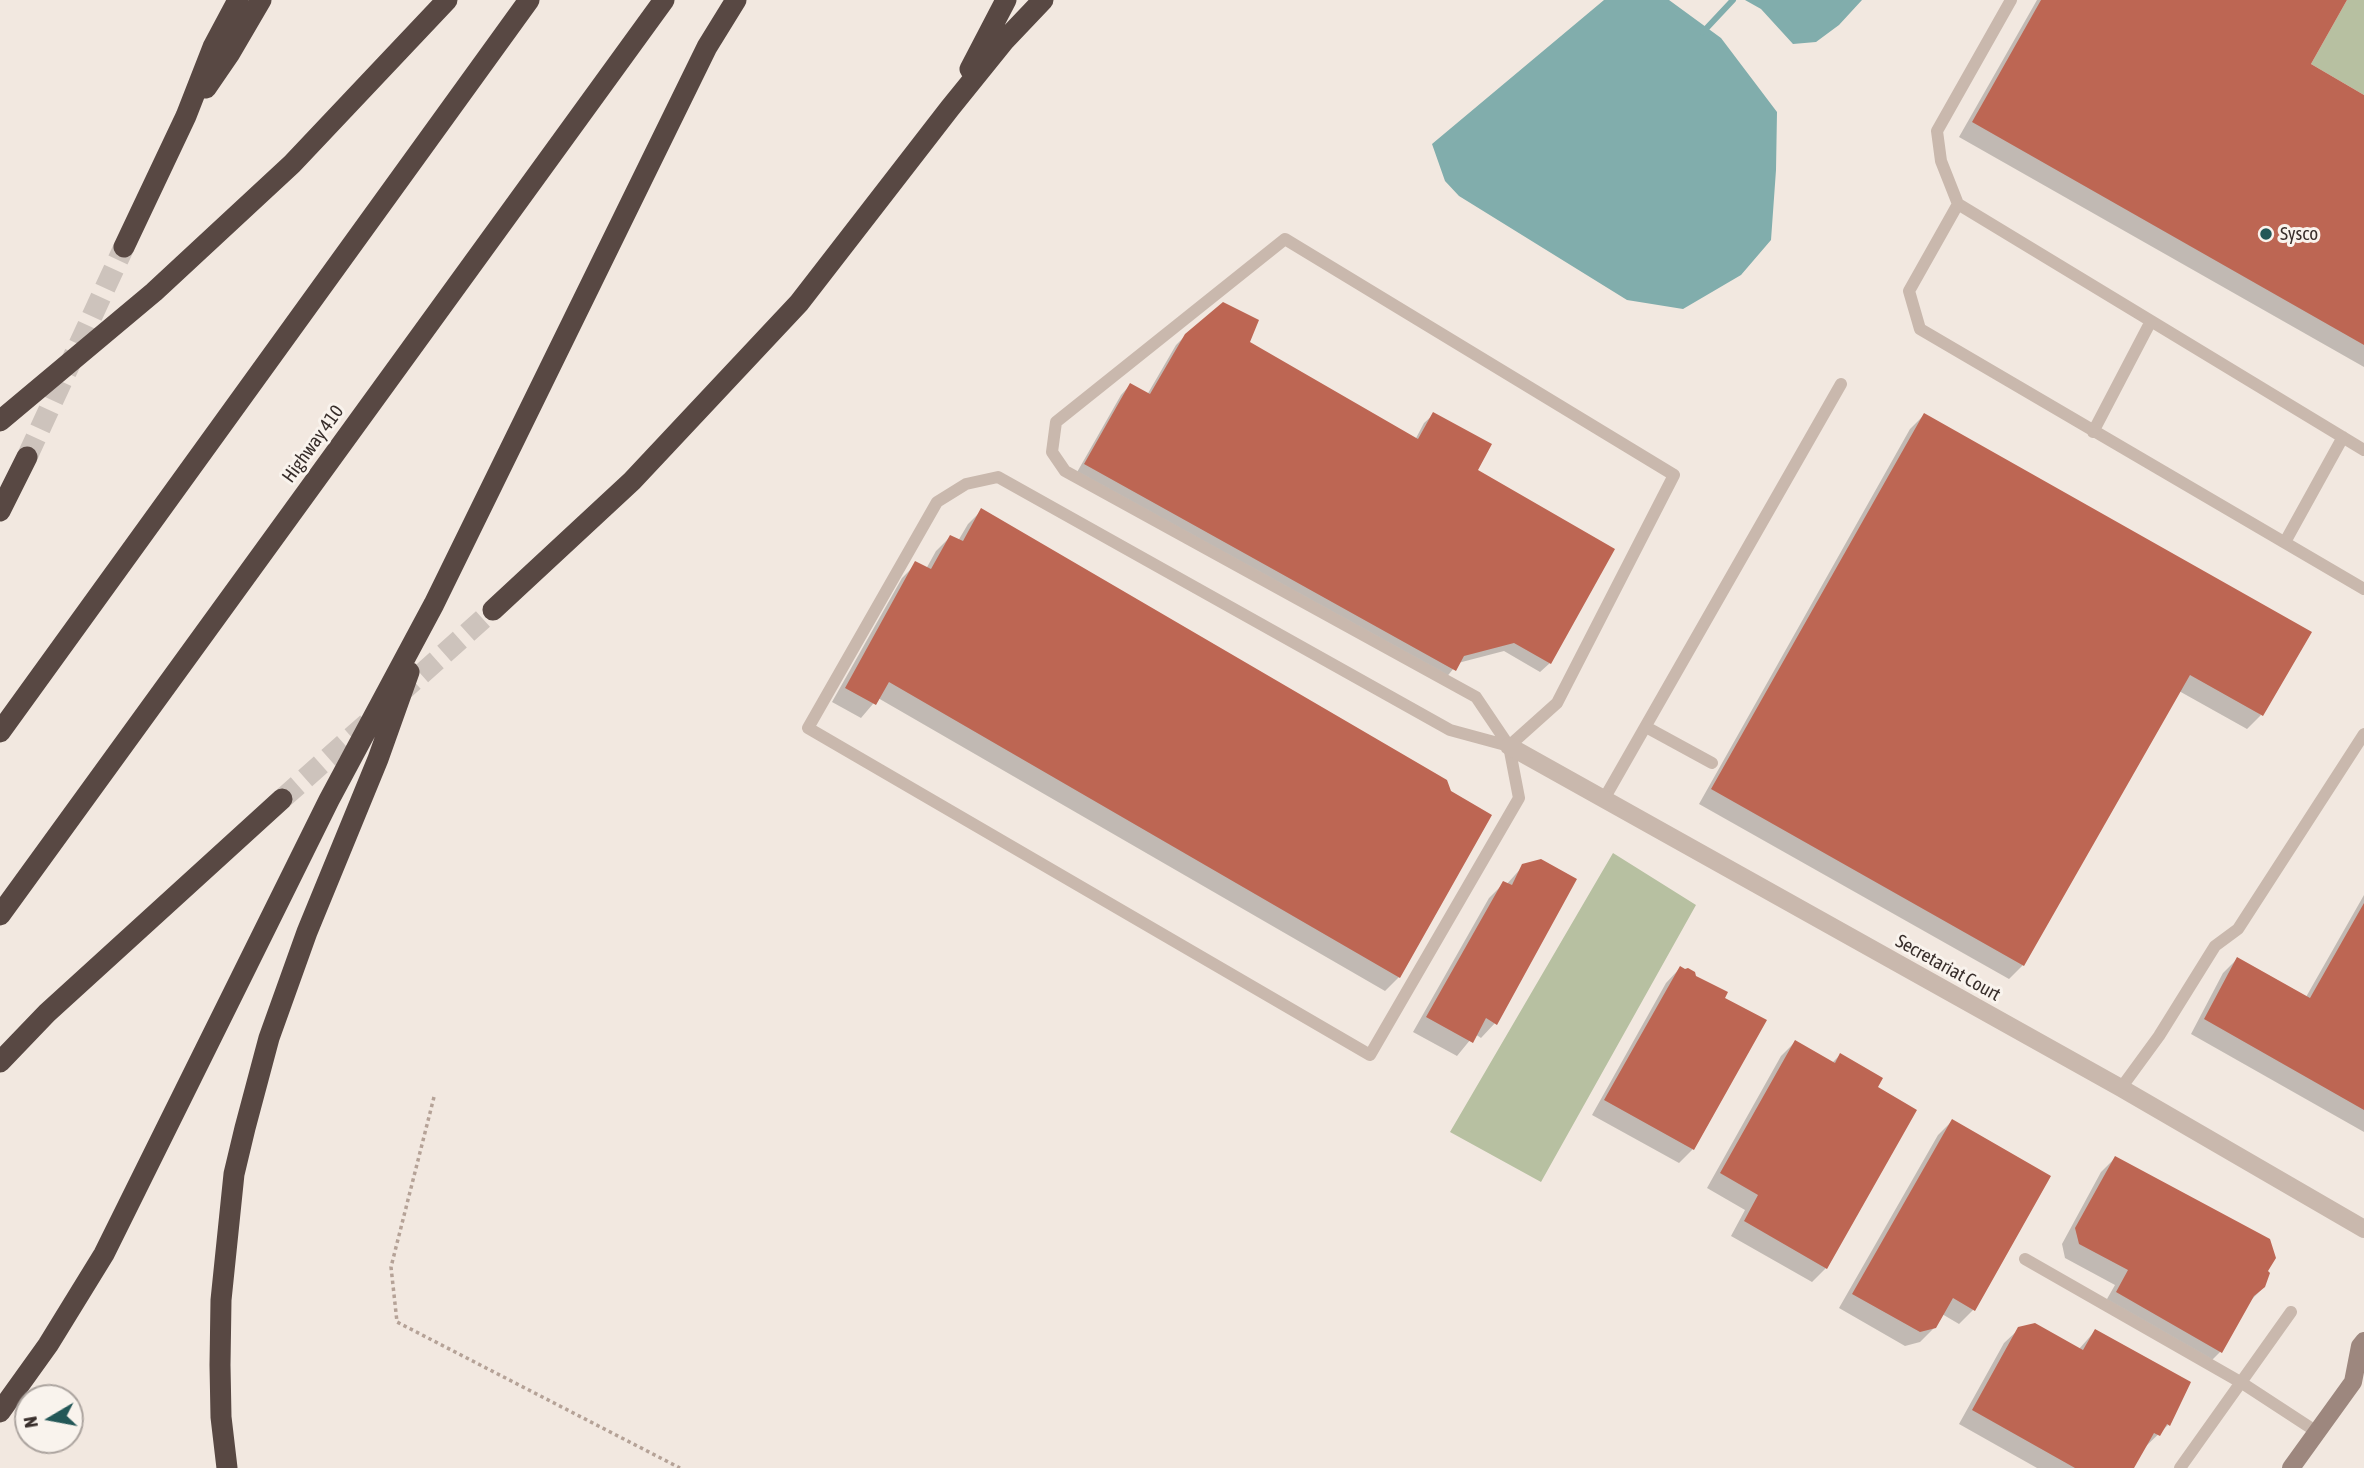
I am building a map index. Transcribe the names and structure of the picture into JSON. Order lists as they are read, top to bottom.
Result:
{
  "streets": {
    "highway": ["Highway 410"],
    "street": ["Secretariat Court"]
  },
  "places": ["Sysco"],
  "north": "left"
}
